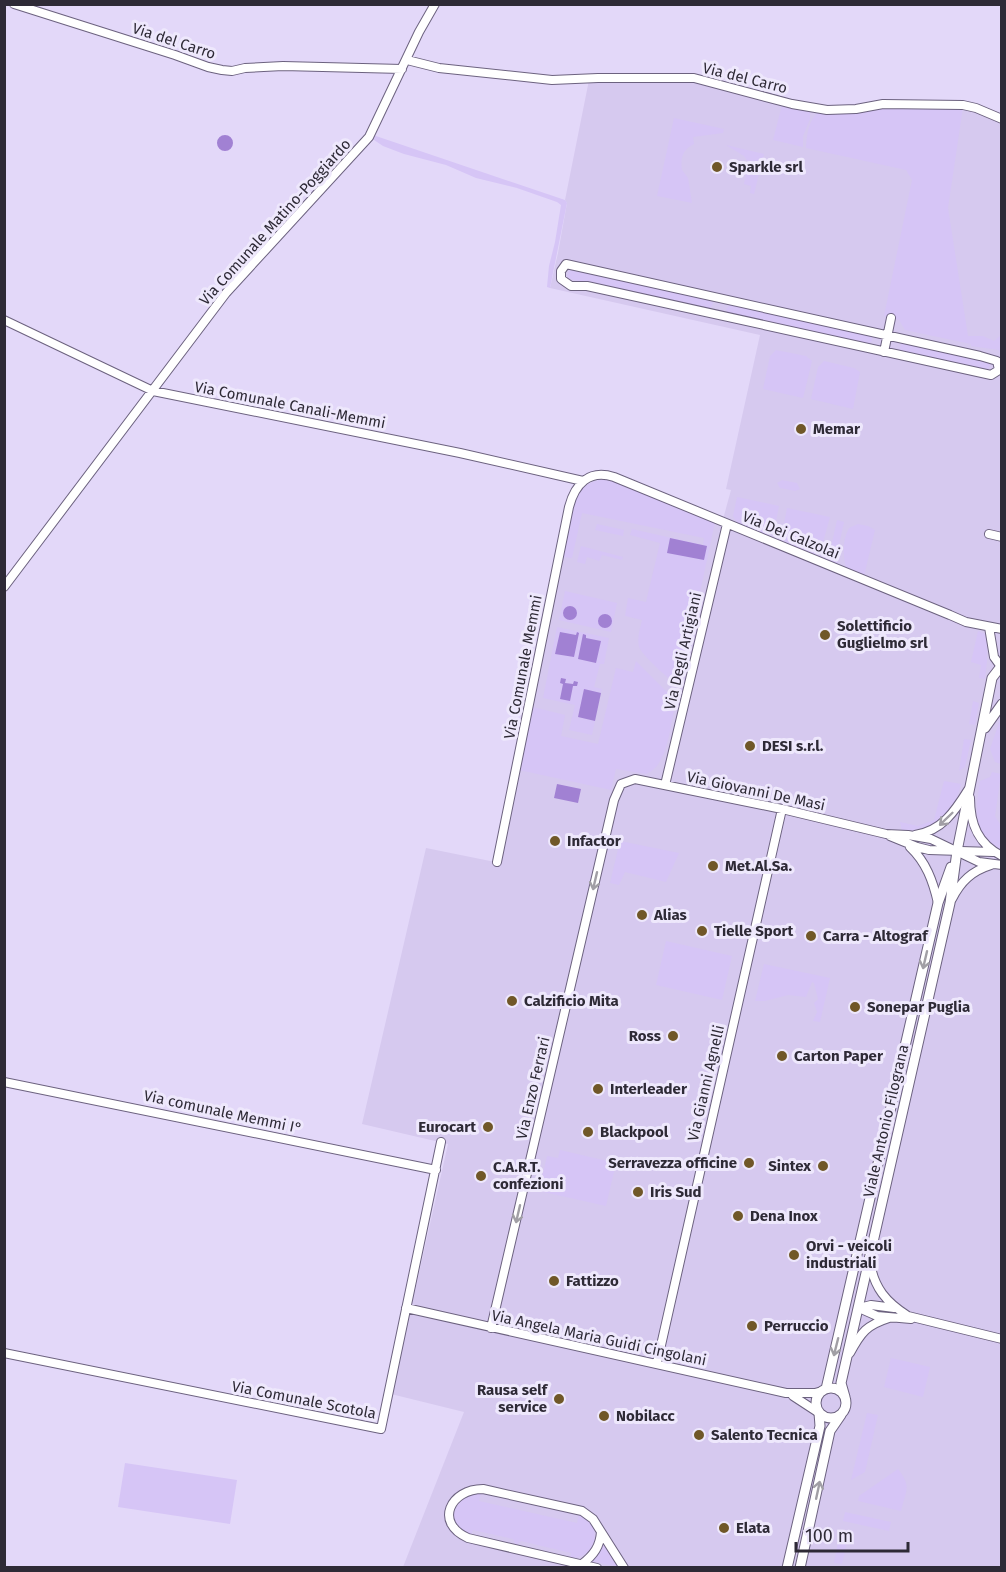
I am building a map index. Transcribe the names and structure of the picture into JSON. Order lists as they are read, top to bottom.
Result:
{
  "streets": {
    "main road": ["Viale Antonio Filograna"],
    "street": [
      "Via del Carro",
      "Via Comunale Matino-Poggiardo",
      "Via Comunale Canali-Memmi",
      "Via Dei Calzolai",
      "Via Degli Artigiani",
      "Via Comunale Memmi",
      "Via Giovanni De Masi",
      "Via Gianni Agnelli",
      "Via Enzo Ferrari",
      "Via comunale Memmi I°",
      "Via Angela Maria Guidi Cingolani",
      "Via Comunale Scotola"
    ]
  },
  "crossings": [
    ["Via del Carro", "Via Comunale Matino-Poggiardo"],
    ["Via Comunale Matino-Poggiardo", "Via Comunale Canali-Memmi"],
    ["Via Comunale Canali-Memmi", "Via Dei Calzolai"],
    ["Via Comunale Canali-Memmi", "Via Comunale Memmi"],
    ["Via Dei Calzolai", "Via Degli Artigiani"],
    ["Via Dei Calzolai", "Via Comunale Memmi"],
    ["Via Degli Artigiani", "Via Giovanni De Masi"],
    ["Via Giovanni De Masi", "Via Gianni Agnelli"],
    ["Via Giovanni De Masi", "Via Enzo Ferrari"],
    ["Via Giovanni De Masi", "Viale Antonio Filograna"],
    ["Via Gianni Agnelli", "Via Angela Maria Guidi Cingolani"],
    ["Via Enzo Ferrari", "Via Angela Maria Guidi Cingolani"],
    ["Via comunale Memmi I°", "Via Comunale Scotola"],
    ["Via Angela Maria Guidi Cingolani", "Via Comunale Scotola"]
  ],
  "one_way": ["Via Enzo Ferrari"],
  "places": [
    "Sparkle srl",
    "Memar",
    "Solettificio Guglielmo srl",
    "DESI s.r.l.",
    "Infactor",
    "Met.Al.Sa.",
    "Alias",
    "Tielle Sport",
    "Carra - Altograf",
    "Calzificio Mita",
    "Sonepar Puglia",
    "Ross",
    "Carton Paper",
    "Interleader",
    "Eurocart",
    "Blackpool",
    "Serravezza officine",
    "Sintex",
    "C.A.R.T. confezioni",
    "Iris Sud",
    "Dena Inox",
    "Orvi - veicoli industriali",
    "Fattizzo",
    "Perruccio",
    "Rausa self service",
    "Nobilacc",
    "Salento Tecnica",
    "Elata"
  ],
  "scale_bar": "100 m"
}
